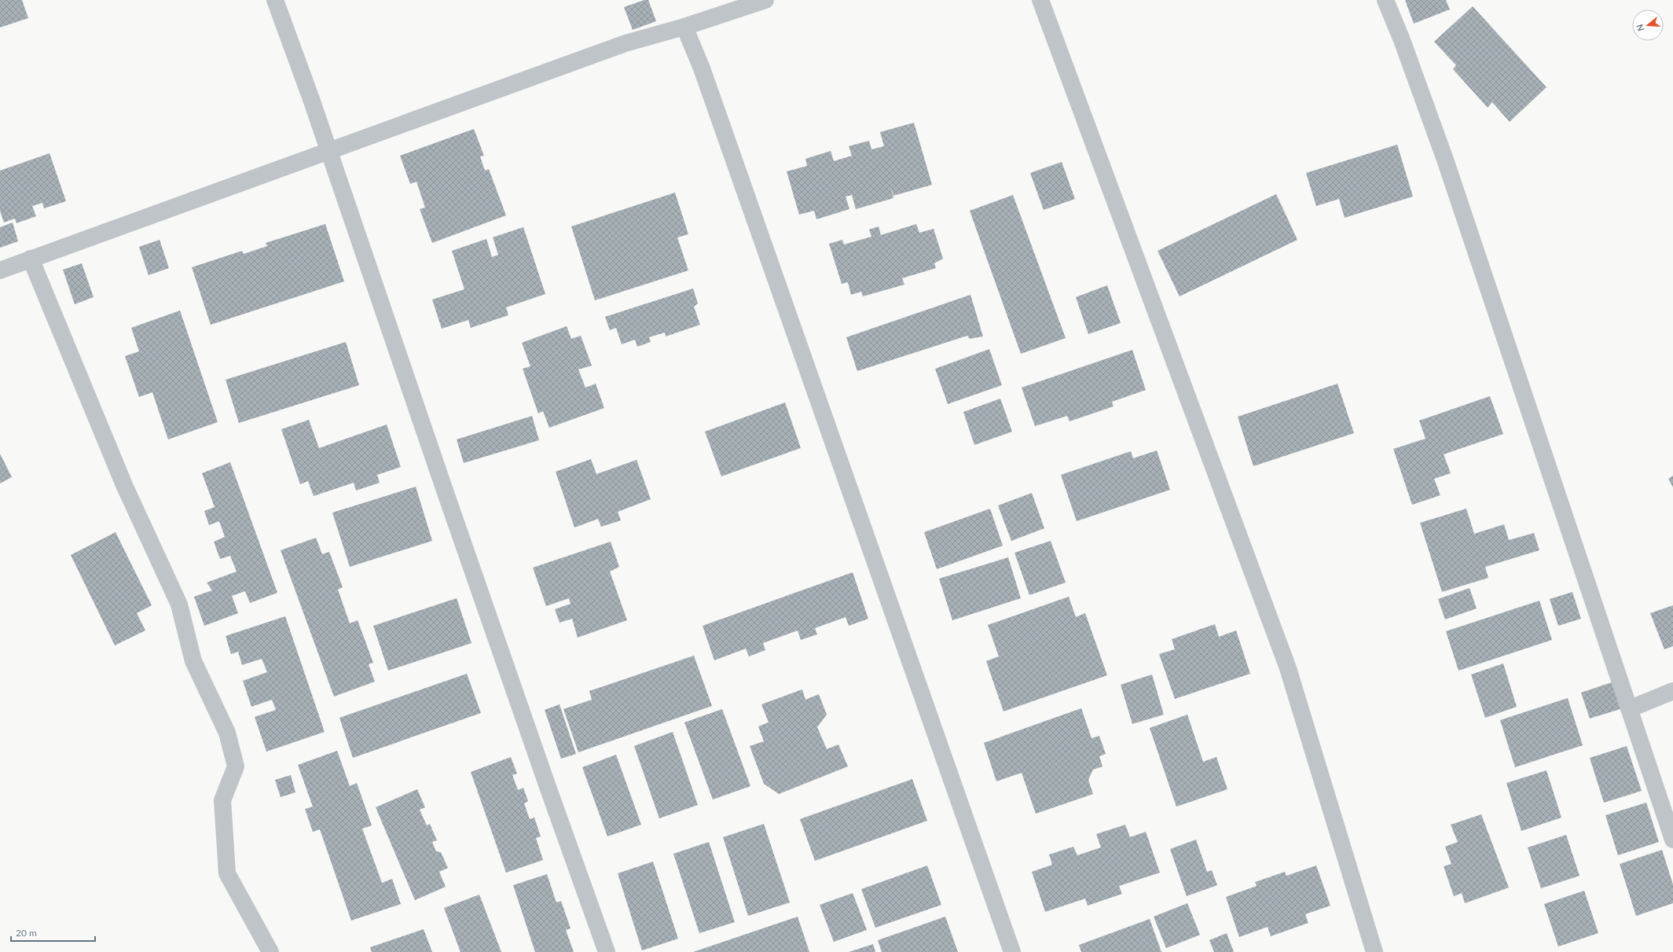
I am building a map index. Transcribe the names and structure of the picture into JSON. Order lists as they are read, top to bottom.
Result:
{
  "scale_bar": "20 m",
  "north": "left"
}
